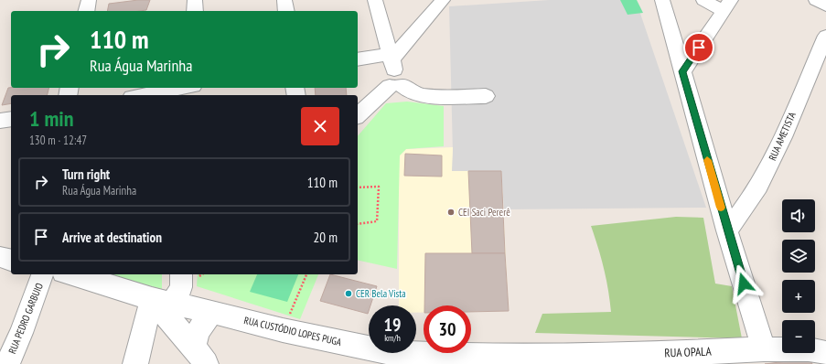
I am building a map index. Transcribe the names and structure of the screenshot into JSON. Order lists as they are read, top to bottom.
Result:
{
  "streets": {
    "street": [
      "RUA AMETISTA",
      "RUA PEDRO GARBUIO",
      "RUA CUSTÓDIO LOPES PUGA",
      "RUA OPALA"
    ]
  },
  "crossings": [
    ["RUA CUSTÓDIO LOPES PUGA", "RUA OPALA"]
  ],
  "places": ["CEI Saci Pererê", "CER Bela Vista"],
  "page": {
    "turn": ["110 m", "Rua Água Marinha"],
    "heading": ["1 min", "130 m · 12:47"],
    "list": [
      {
        "name": "Turn right",
        "note": "Rua Água Marinha",
        "value": "110 m"
      },
      {
        "name": "Arrive at destination",
        "value": "20 m"
      }
    ],
    "map_buttons": ["+", "−"],
    "speed": "19 km/h",
    "limit": "30"
  }
}
